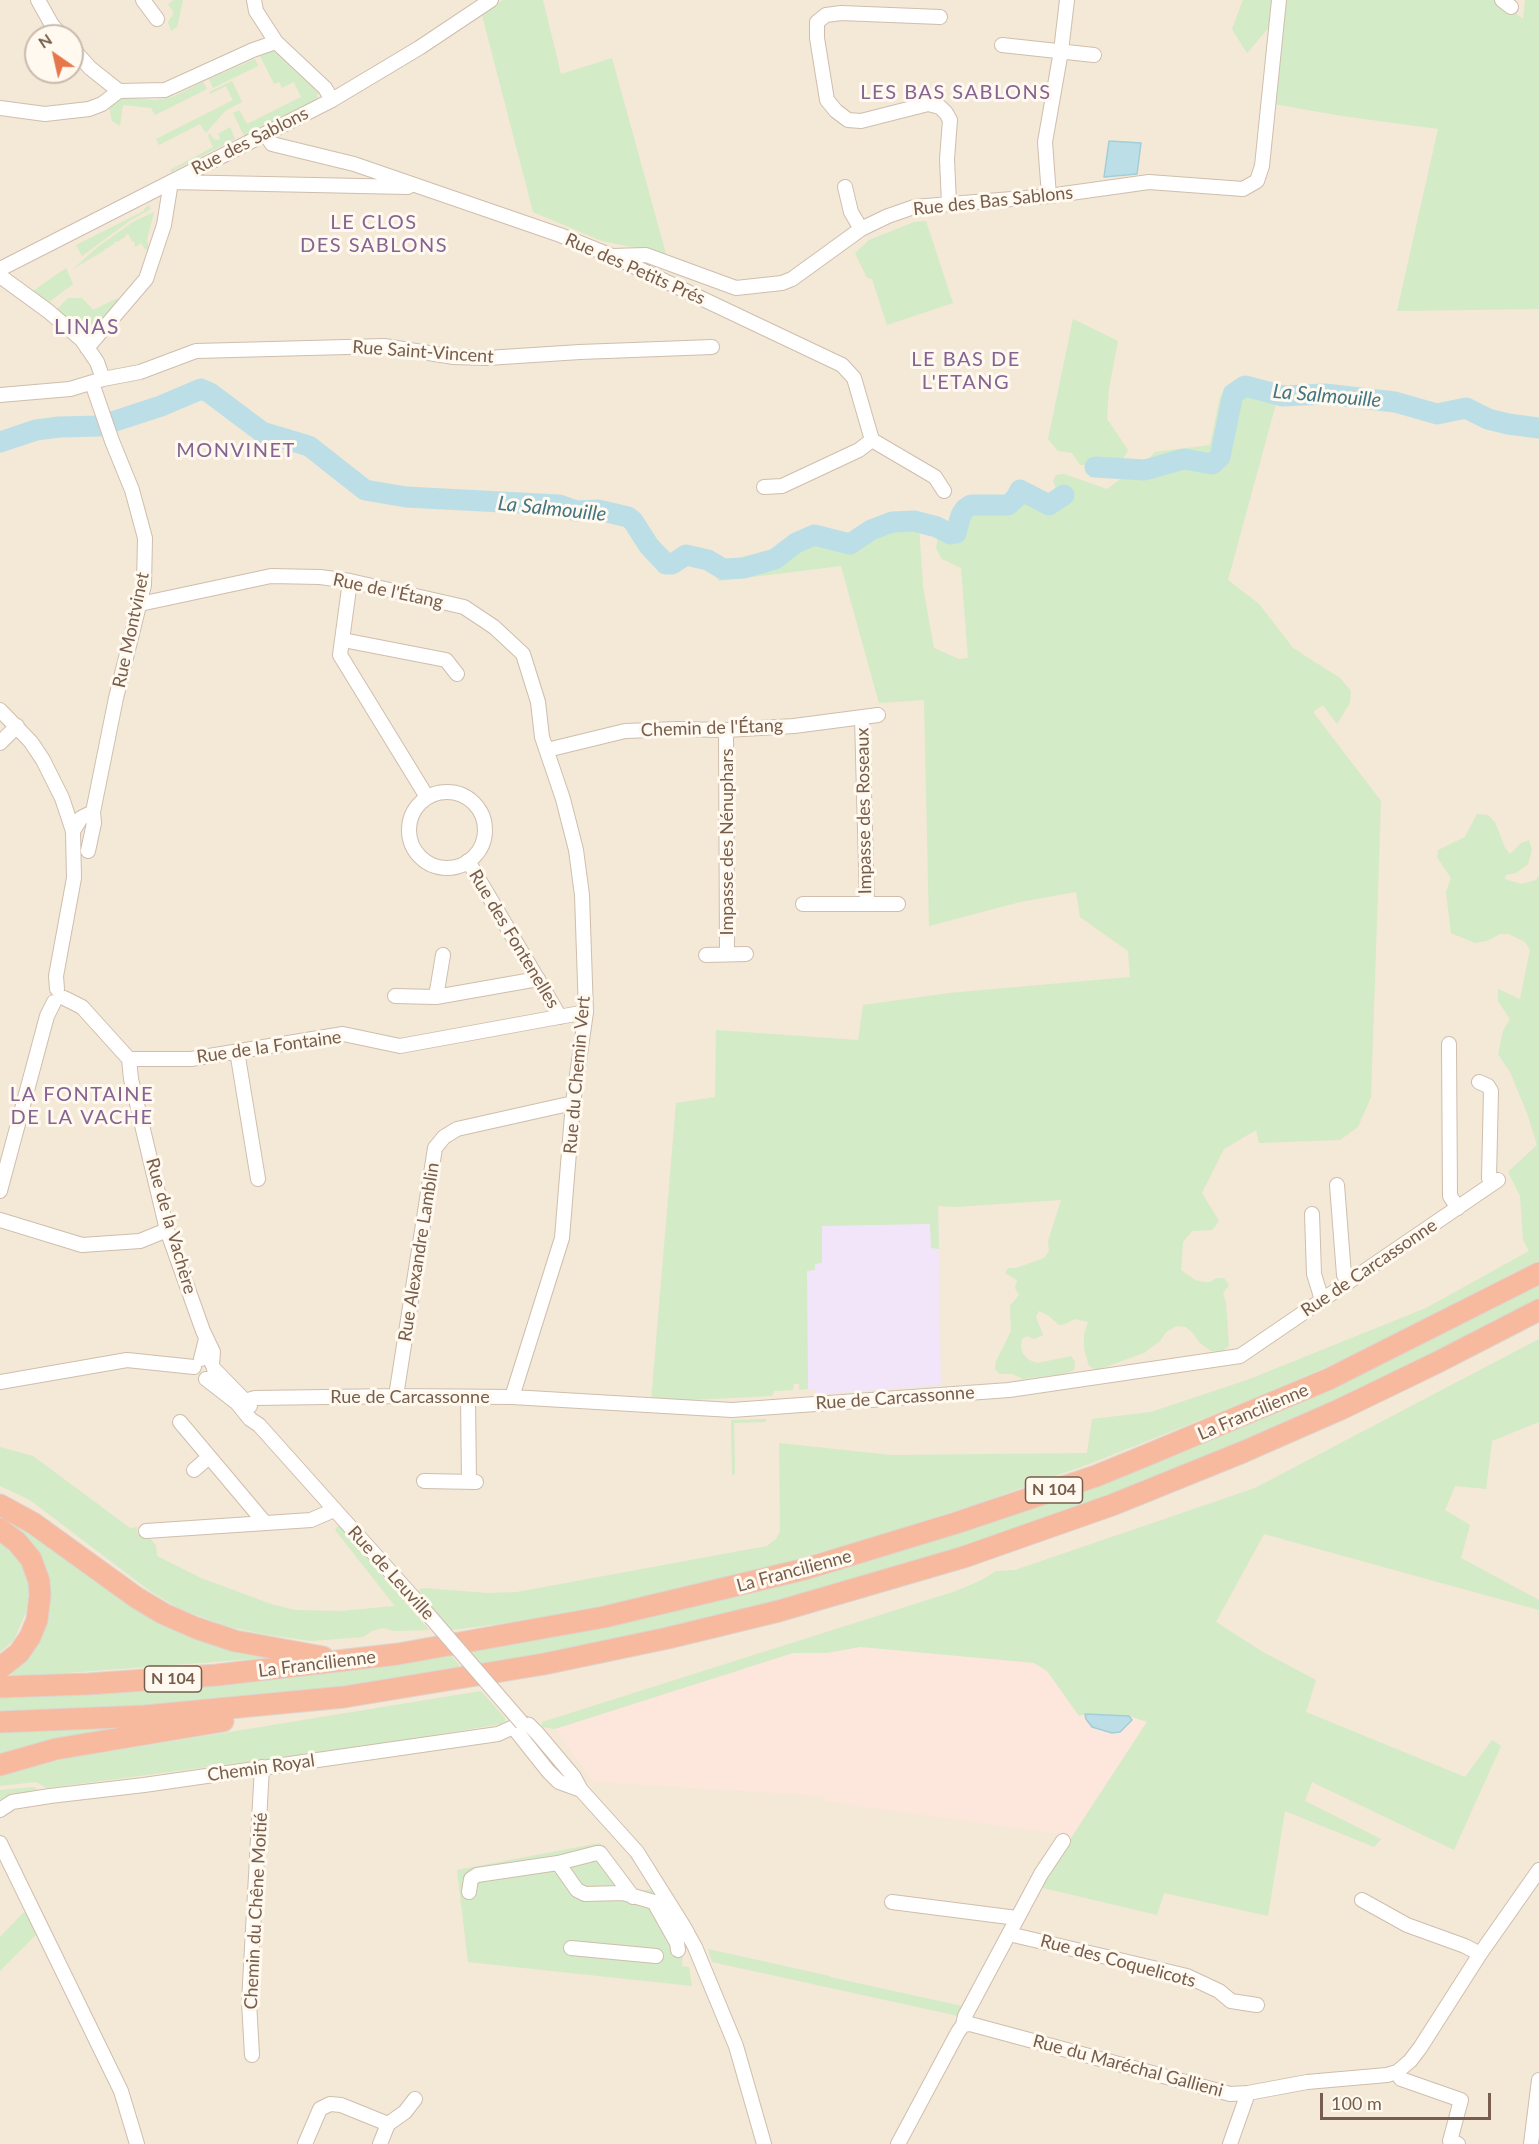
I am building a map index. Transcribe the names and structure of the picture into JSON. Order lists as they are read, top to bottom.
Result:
{
  "streets": {
    "highway": ["La Francilienne", "N 104"],
    "street": [
      "Rue des Sablons",
      "Rue des Bas Sablons",
      "Rue des Petits Prés",
      "Rue Saint-Vincent",
      "Rue de l'Étang",
      "Rue Montvinet",
      "Chemin de l'Étang",
      "Impasse des Roseaux",
      "Impasse des Nénuphars",
      "Rue des Fontenelles",
      "Rue de la Fontaine",
      "Rue du Chemin Vert",
      "Rue de la Vachère",
      "Rue Alexandre Lamblin",
      "Rue de Carcassonne",
      "Rue de Leuville",
      "Chemin Royal",
      "Chemin du Chêne Moitié",
      "Rue des Coquelicots",
      "Rue du Maréchal Gallieni"
    ]
  },
  "crossings": [
    ["Rue des Sablons", "Rue des Petits Prés"],
    ["Rue des Bas Sablons", "Rue des Petits Prés"],
    ["Rue Saint-Vincent", "Rue Montvinet"],
    ["Rue de l'Étang", "Rue Montvinet"],
    ["Rue de l'Étang", "Chemin de l'Étang"],
    ["Rue de l'Étang", "Rue du Chemin Vert"],
    ["Chemin de l'Étang", "Impasse des Roseaux"],
    ["Chemin de l'Étang", "Impasse des Nénuphars"],
    ["Chemin de l'Étang", "Rue du Chemin Vert"],
    ["Rue des Fontenelles", "Rue de la Fontaine"],
    ["Rue de la Fontaine", "Rue du Chemin Vert"],
    ["Rue de la Fontaine", "Rue de la Vachère"],
    ["Rue du Chemin Vert", "Rue Alexandre Lamblin"],
    ["Rue du Chemin Vert", "Rue de Carcassonne"],
    ["Rue de la Vachère", "Rue de Leuville"],
    ["Rue Alexandre Lamblin", "Rue de Carcassonne"],
    ["Rue de Carcassonne", "Rue de Leuville"],
    ["Rue de Leuville", "Chemin Royal"],
    ["Chemin Royal", "Chemin du Chêne Moitié"]
  ],
  "districts": [
    "LES BAS SABLONS",
    "LE CLOS DES SABLONS",
    "LINAS",
    "LE BAS DE L'ETANG",
    "MONVINET",
    "LA FONTAINE DE LA VACHE"
  ],
  "water": ["La Salmouille"],
  "scale_bar": "100 m",
  "north": "top left"
}
